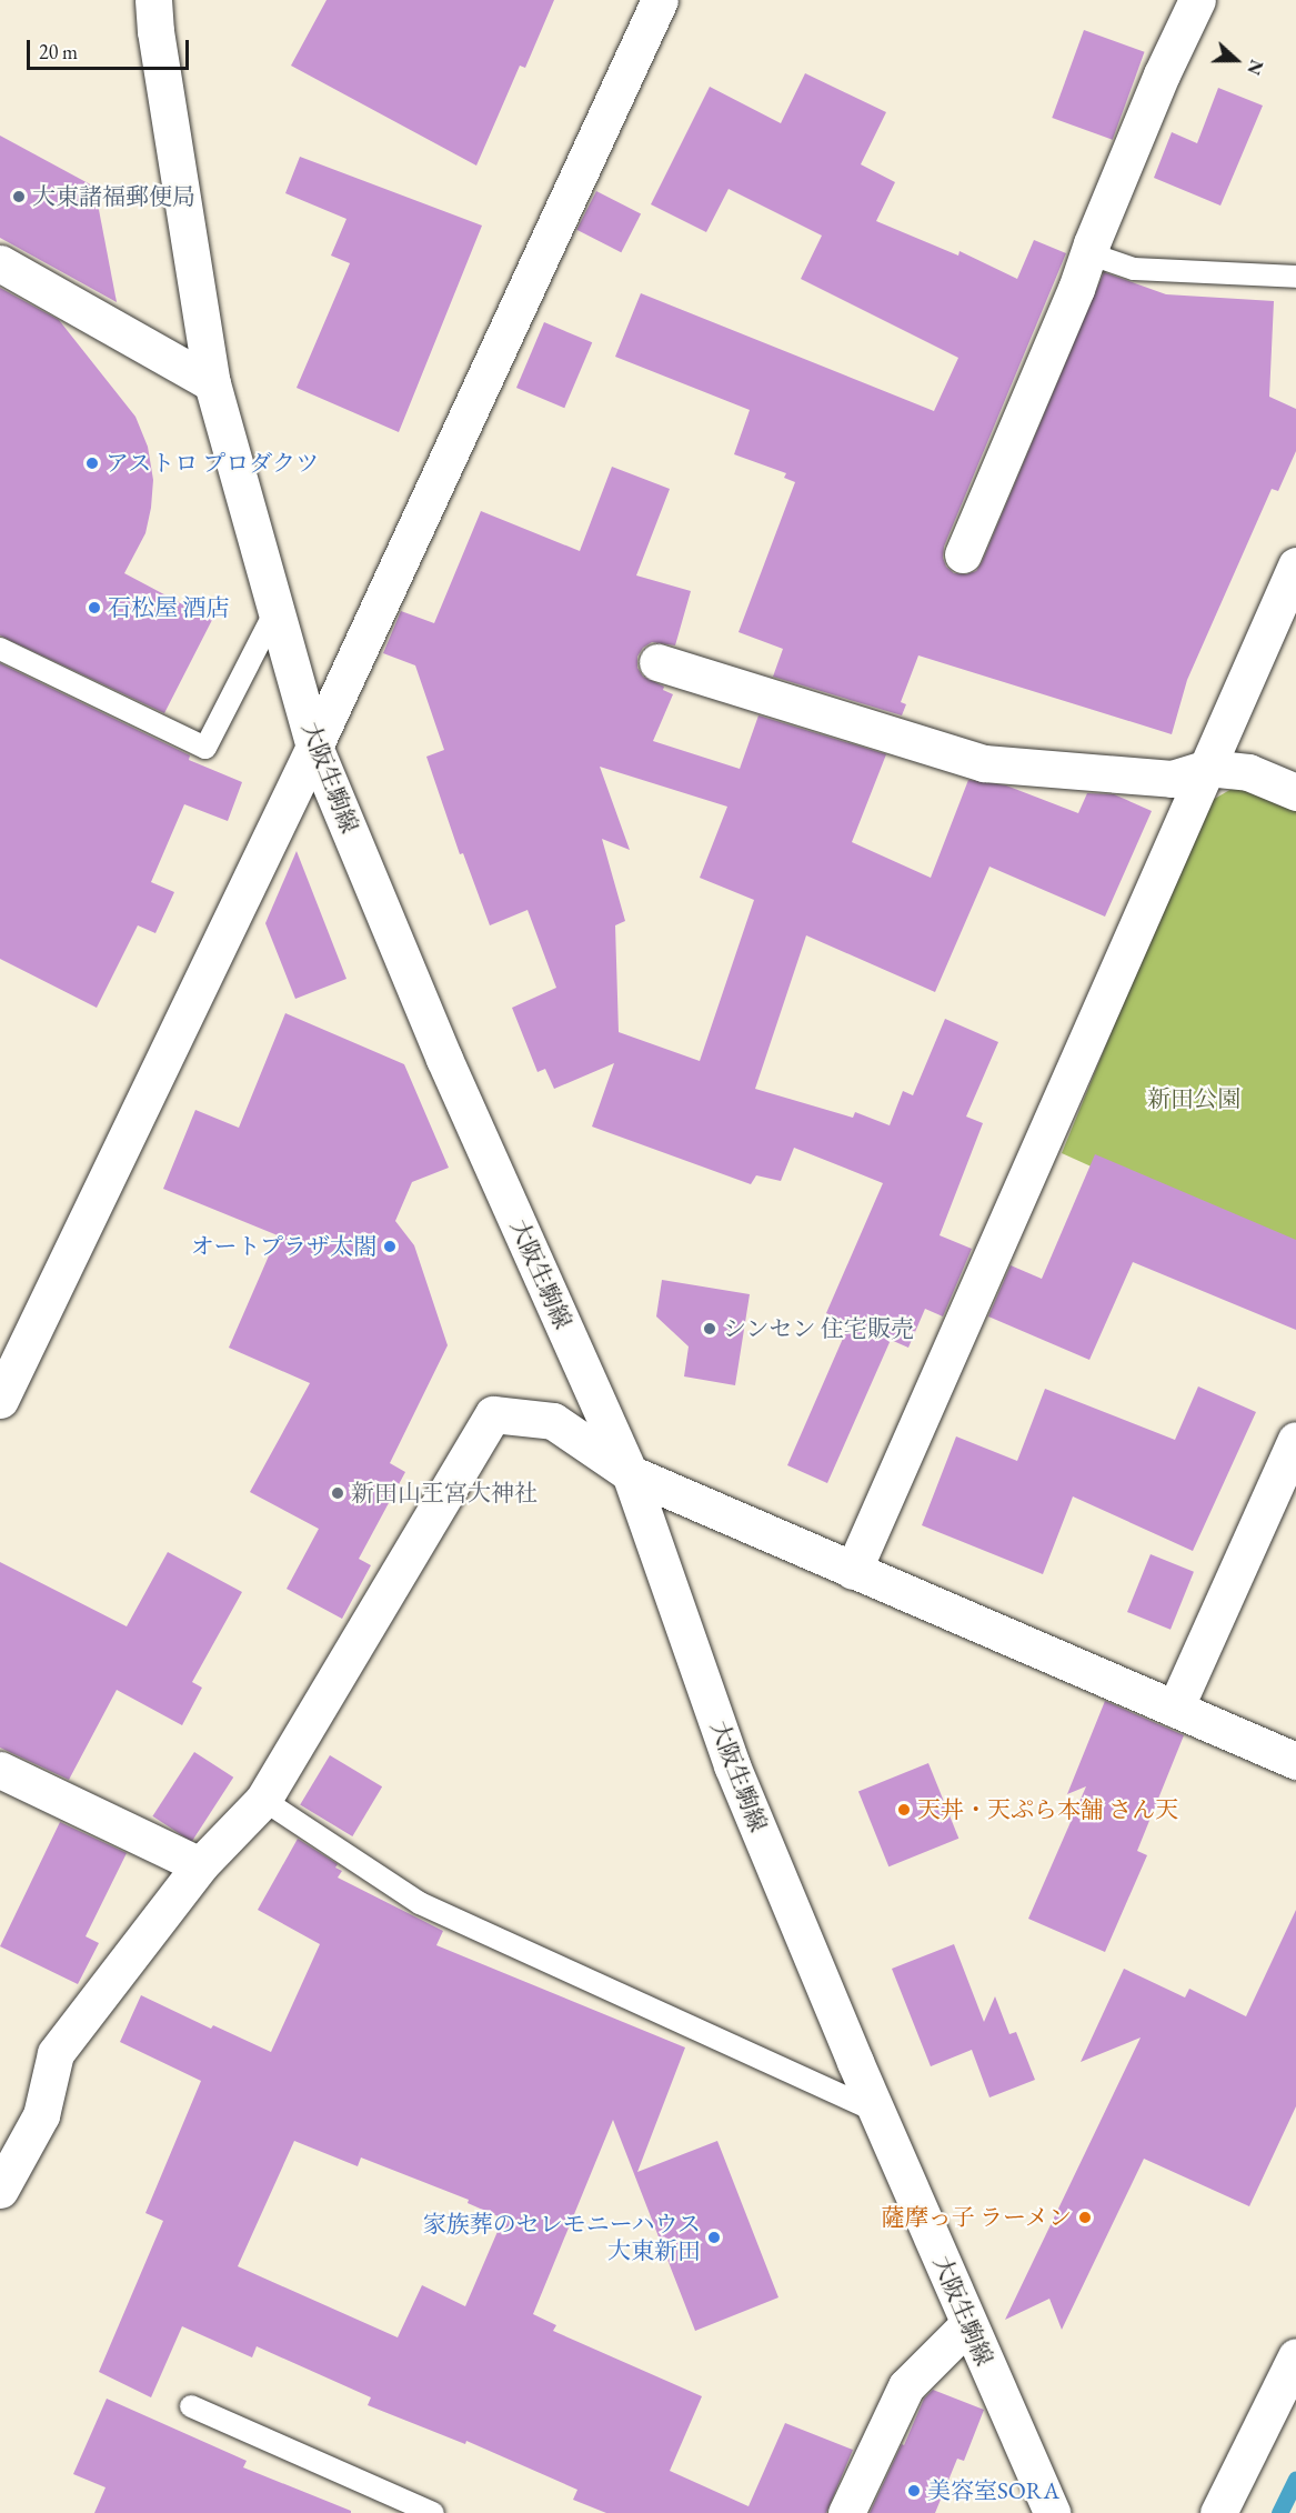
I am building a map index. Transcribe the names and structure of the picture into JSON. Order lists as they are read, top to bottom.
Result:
{
  "streets": {
    "street": ["大阪生駒線"]
  },
  "parks": ["新田公園"],
  "places": [
    "大東諸福郵便局",
    "アストロ プロダクツ",
    "石松屋 酒店",
    "オートプラザ太閤",
    "シンセン 住宅販売",
    "新田山王宮大神社",
    "天丼・天ぷら本舗 さん天",
    "薩摩っ子 ラーメン",
    "家族葬のセレモニーハウス 大東新田",
    "美容室SORA"
  ],
  "scale_bar": "20 m",
  "north": "right"
}
